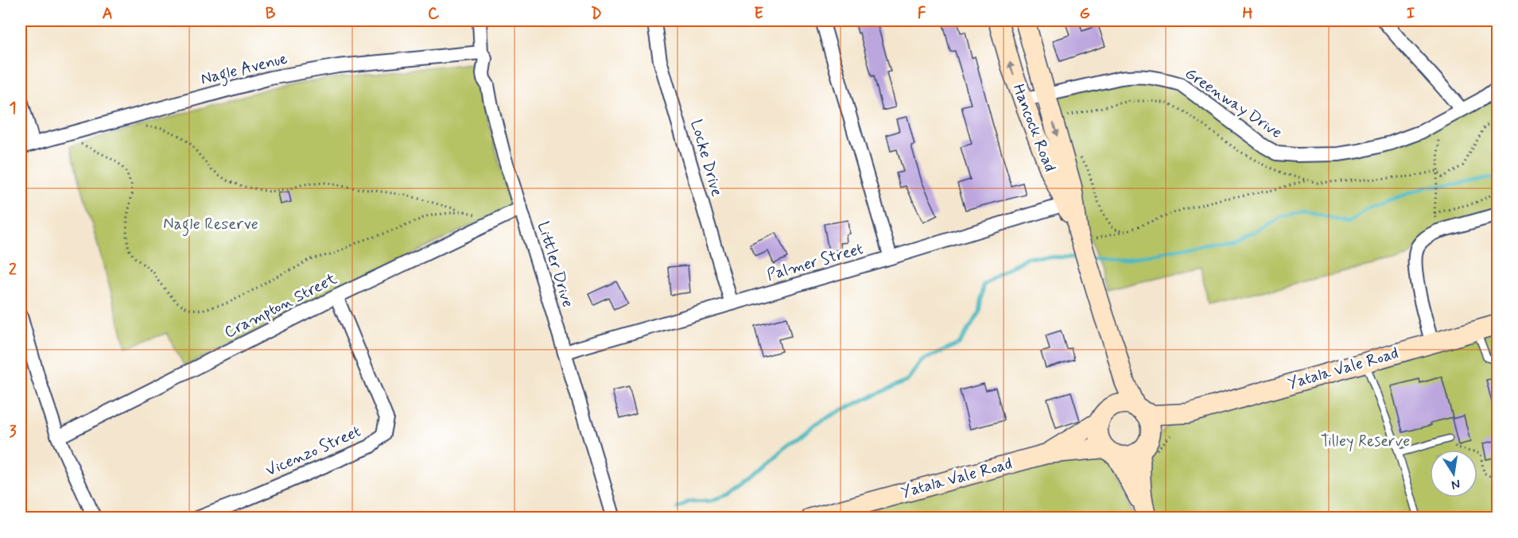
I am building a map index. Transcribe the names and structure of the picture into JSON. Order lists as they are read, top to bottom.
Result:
{
  "streets": {
    "main road": ["Hancock Road", "Yatala Vale Road"],
    "street": [
      "Nagle Avenue",
      "Greenway Drive",
      "Locke Drive",
      "Palmer Street",
      "Littler Drive",
      "Crampton Street",
      "Vicenzo Street"
    ]
  },
  "crossings": [
    ["Nagle Avenue", "Littler Drive"],
    ["Greenway Drive", "Hancock Road"],
    ["Hancock Road", "Palmer Street"],
    ["Hancock Road", "Yatala Vale Road"],
    ["Locke Drive", "Palmer Street"],
    ["Palmer Street", "Littler Drive"],
    ["Littler Drive", "Crampton Street"],
    ["Crampton Street", "Vicenzo Street"]
  ],
  "parks": ["Nagle Reserve", "Tilley Reserve"],
  "north": "bottom",
  "grid": {
    "columns": [
      "A",
      "B",
      "C",
      "D",
      "E",
      "F",
      "G",
      "H",
      "I"
    ],
    "rows": ["1", "2", "3"]
  }
}
